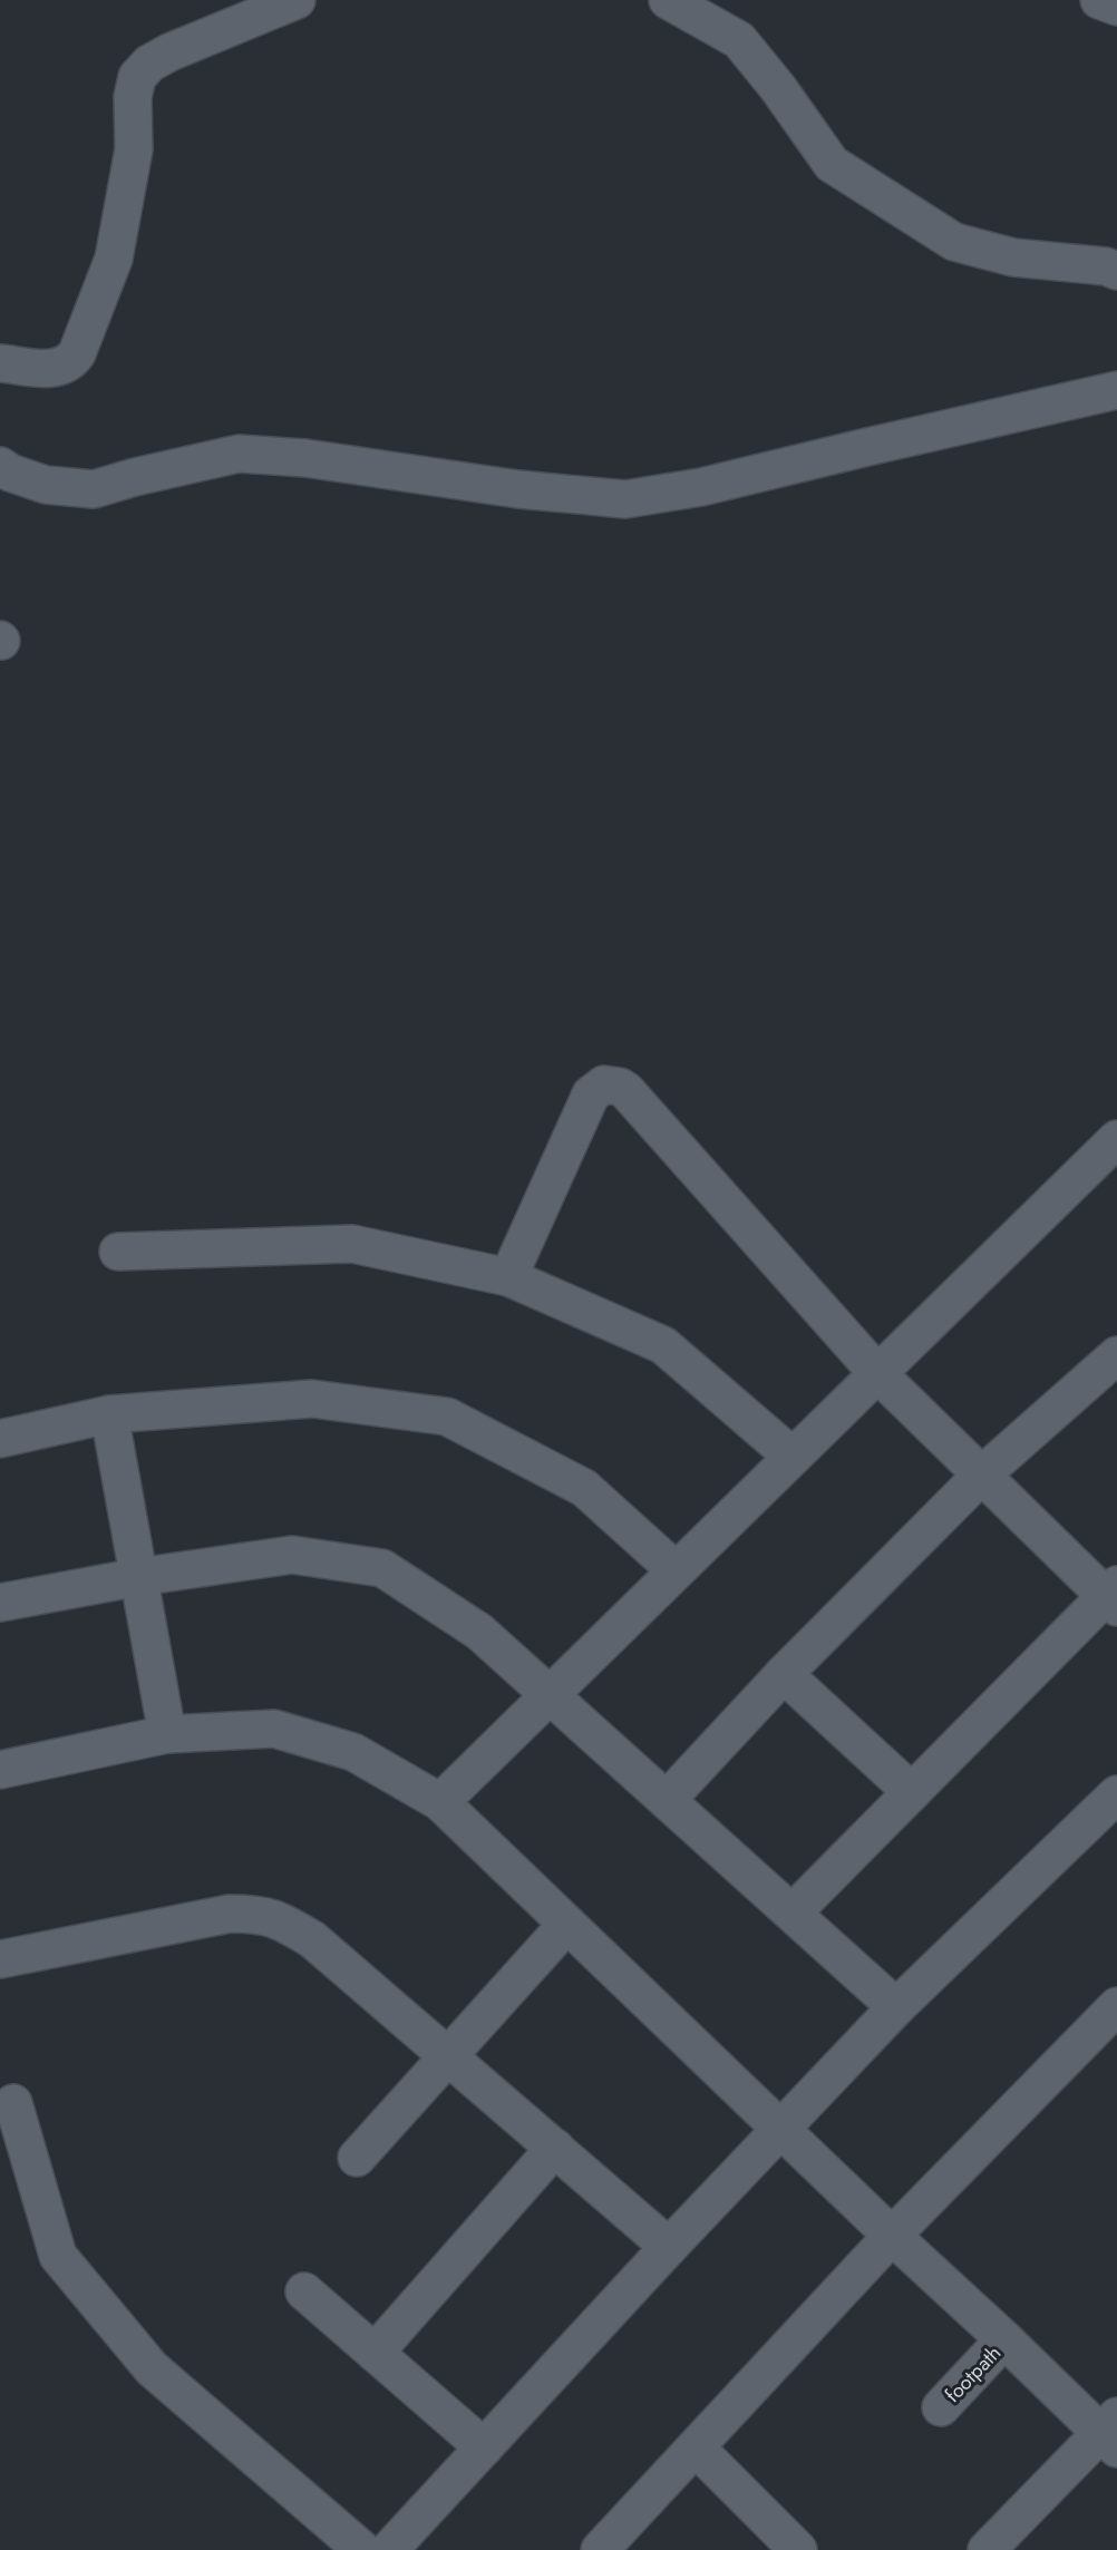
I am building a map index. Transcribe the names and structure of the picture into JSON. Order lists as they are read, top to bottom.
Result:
{
  "streets": {
    "street": ["footpath"]
  }
}
